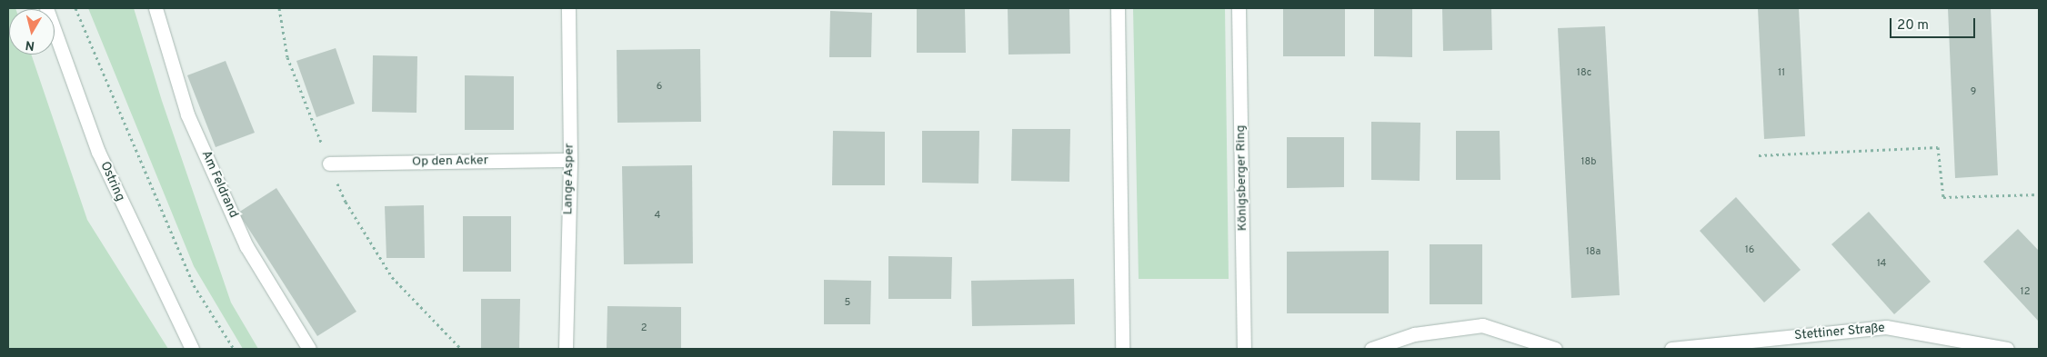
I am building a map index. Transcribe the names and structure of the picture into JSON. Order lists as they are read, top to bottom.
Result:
{
  "streets": {
    "street": [
      "Op den Acker",
      "Königsberger Ring",
      "Lange Asper",
      "Ostring",
      "Am Feldrand",
      "Stettiner Straße"
    ]
  },
  "crossings": [
    ["Op den Acker", "Lange Asper"]
  ],
  "house_numbers": [
    "18c",
    "11",
    "6",
    "9",
    "18b",
    "4",
    "16",
    "18a",
    "14",
    "12",
    "5",
    "2"
  ],
  "scale_bar": "20 m",
  "north": "bottom"
}
